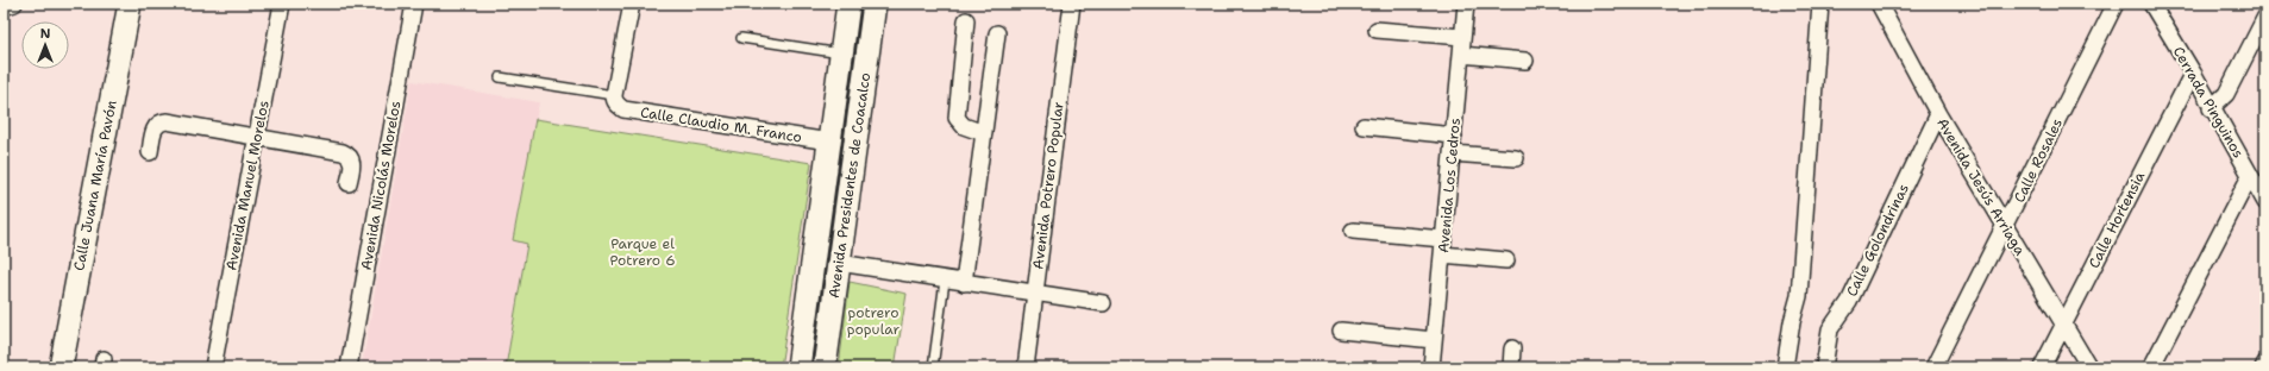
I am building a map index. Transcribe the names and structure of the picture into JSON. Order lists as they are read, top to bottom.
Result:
{
  "streets": {
    "street": [
      "Cerrada Pinguinos",
      "Calle Claudio M. Franco",
      "Calle Rosales",
      "Calle Juana María Pavón",
      "Avenida Manuel Morelos",
      "Avenida Nicolás Morelos",
      "Avenida Presidentes de Coacalco",
      "Avenida Potrero Popular",
      "Avenida Los Cedros",
      "Avenida Jesús Arriaga",
      "Calle Hortensia",
      "Calle Golondrinas"
    ]
  },
  "crossings": [
    ["Cerrada Pinguinos", "Calle Hortensia"],
    ["Calle Claudio M. Franco", "Avenida Presidentes de Coacalco"],
    ["Calle Rosales", "Avenida Jesús Arriaga"],
    ["Avenida Jesús Arriaga", "Calle Hortensia"],
    ["Avenida Jesús Arriaga", "Calle Golondrinas"]
  ],
  "parks": ["Parque el Potrero 6", "potrero popular"],
  "north": "top"
}
